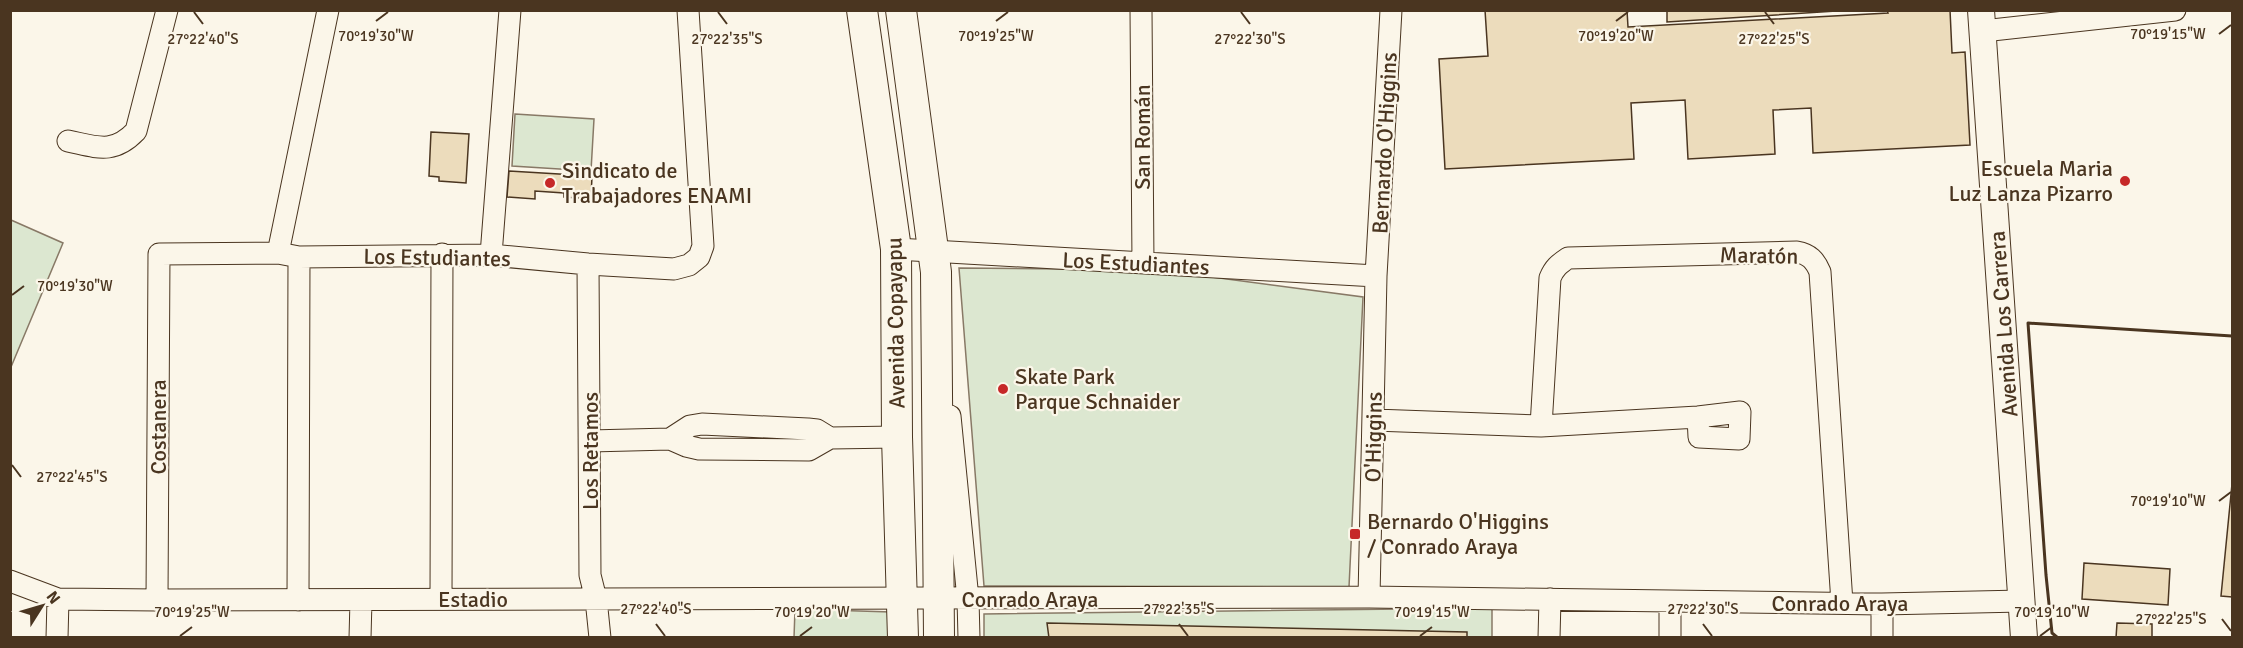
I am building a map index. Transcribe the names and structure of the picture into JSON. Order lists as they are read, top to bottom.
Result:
{
  "streets": {
    "highway": ["Avenida Copayapu"],
    "main road": ["Avenida Los Carrera"],
    "street": [
      "San Román",
      "Bernardo O'Higgins",
      "Maratón",
      "Los Estudiantes",
      "Costanera",
      "O'Higgins",
      "Los Retamos",
      "Estadio",
      "Conrado Araya"
    ]
  },
  "crossings": [
    ["San Román", "Los Estudiantes"],
    ["Bernardo O'Higgins", "Los Estudiantes"],
    ["Bernardo O'Higgins", "O'Higgins"],
    ["Maratón", "Conrado Araya"],
    ["Los Estudiantes", "Avenida Copayapu"],
    ["Los Estudiantes", "Costanera"],
    ["Los Estudiantes", "O'Higgins"],
    ["Los Estudiantes", "Los Retamos"],
    ["Avenida Copayapu", "Estadio"],
    ["Avenida Copayapu", "Conrado Araya"],
    ["Avenida Los Carrera", "Conrado Araya"],
    ["Costanera", "Estadio"],
    ["O'Higgins", "Conrado Araya"],
    ["Los Retamos", "Estadio"],
    ["Estadio", "Conrado Araya"]
  ],
  "places": {
    "other": ["Escuela Maria Luz Lanza Pizarro", "Sindicato de Trabajadores ENAMI", "Skate Park Parque Schnaider"],
    "transit": ["Bernardo O'Higgins / Conrado Araya"]
  },
  "north": "top right",
  "coordinates": [
    "70°19'15\"W",
    "70°19'30\"W",
    "70°19'25\"W",
    "70°19'20\"W",
    "27°22'40\"S",
    "27°22'35\"S",
    "27°22'30\"S",
    "27°22'25\"S",
    "27°22'45\"S",
    "70°19'10\"W"
  ]
}
